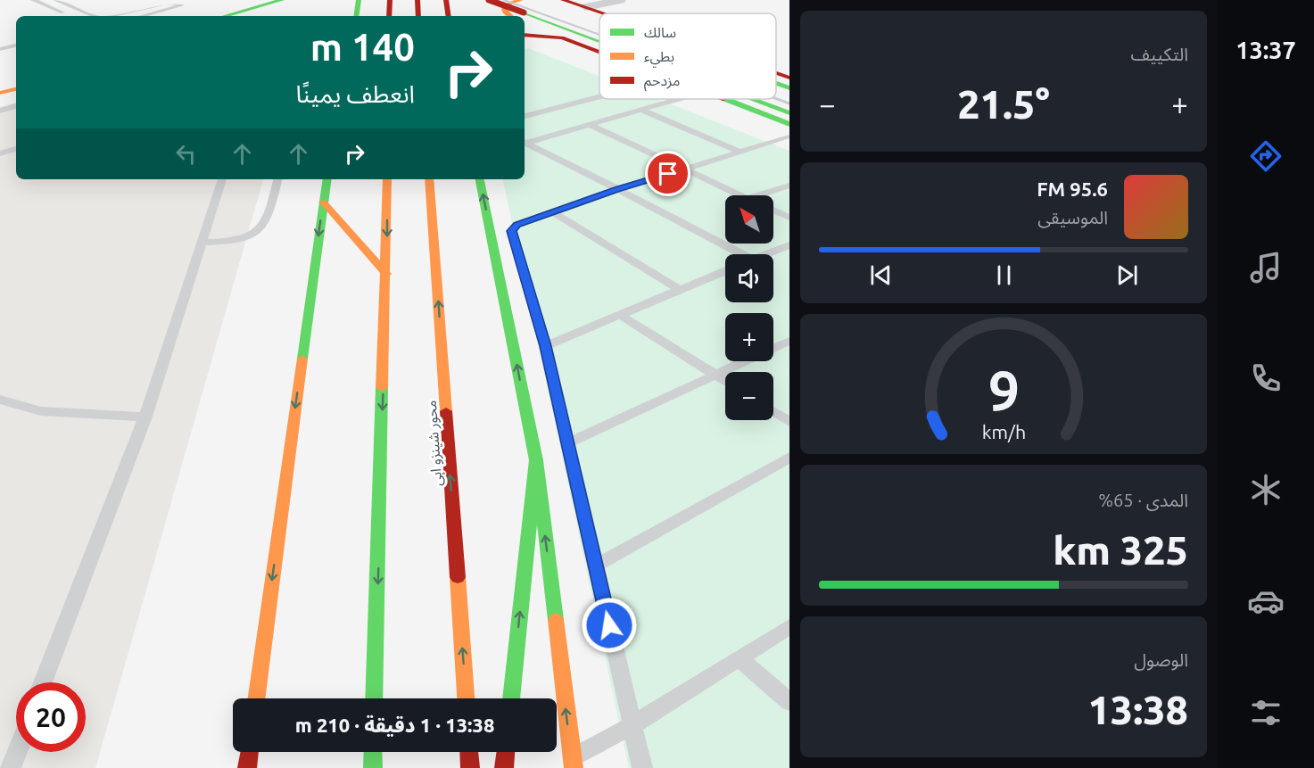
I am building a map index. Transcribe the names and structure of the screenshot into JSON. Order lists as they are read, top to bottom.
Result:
{
  "streets": {
    "main road": ["محور شينزو ابى"]
  },
  "legend": ["سالك", "بطيء", "مزدحم"],
  "north": "top left",
  "page": {
    "tabs": "13:37",
    "tile": [
      "التكييف",
      ["المدى · 65%", "325 km"],
      ["الوصول", "13:38"]
    ],
    "turn": ["140 m", "انعطف يمينًا"],
    "heat": ["−", "21.5°", "+"],
    "song": ["95.6 FM", "الموسيقى"],
    "map_buttons": ["+", "−"],
    "limit": "20",
    "trip": "13:38 · 1 دقيقة · 210 m",
    "gauge": ["9", "km/h"]
  }
}
